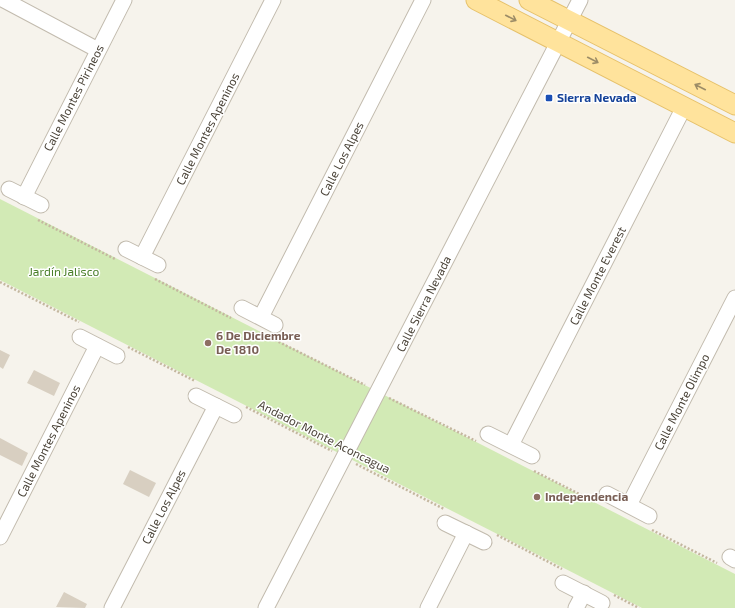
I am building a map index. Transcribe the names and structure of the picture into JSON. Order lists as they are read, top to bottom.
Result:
{
  "streets": {
    "street": [
      "Calle Montes Pirineos",
      "Calle Montes Apeninos",
      "Calle Los Alpes",
      "Calle Monte Everest",
      "Calle Sierra Nevada",
      "Calle Monte Olimpo"
    ],
    "path": ["Andador Monte Aconcagua"]
  },
  "crossings": [
    ["Calle Sierra Nevada", "Andador Monte Aconcagua"]
  ],
  "parks": ["Jardín Jalisco"],
  "places": {
    "transit": ["Sierra Nevada"],
    "other": ["6 De Diciembre De 1810", "Independencia"]
  }
}
